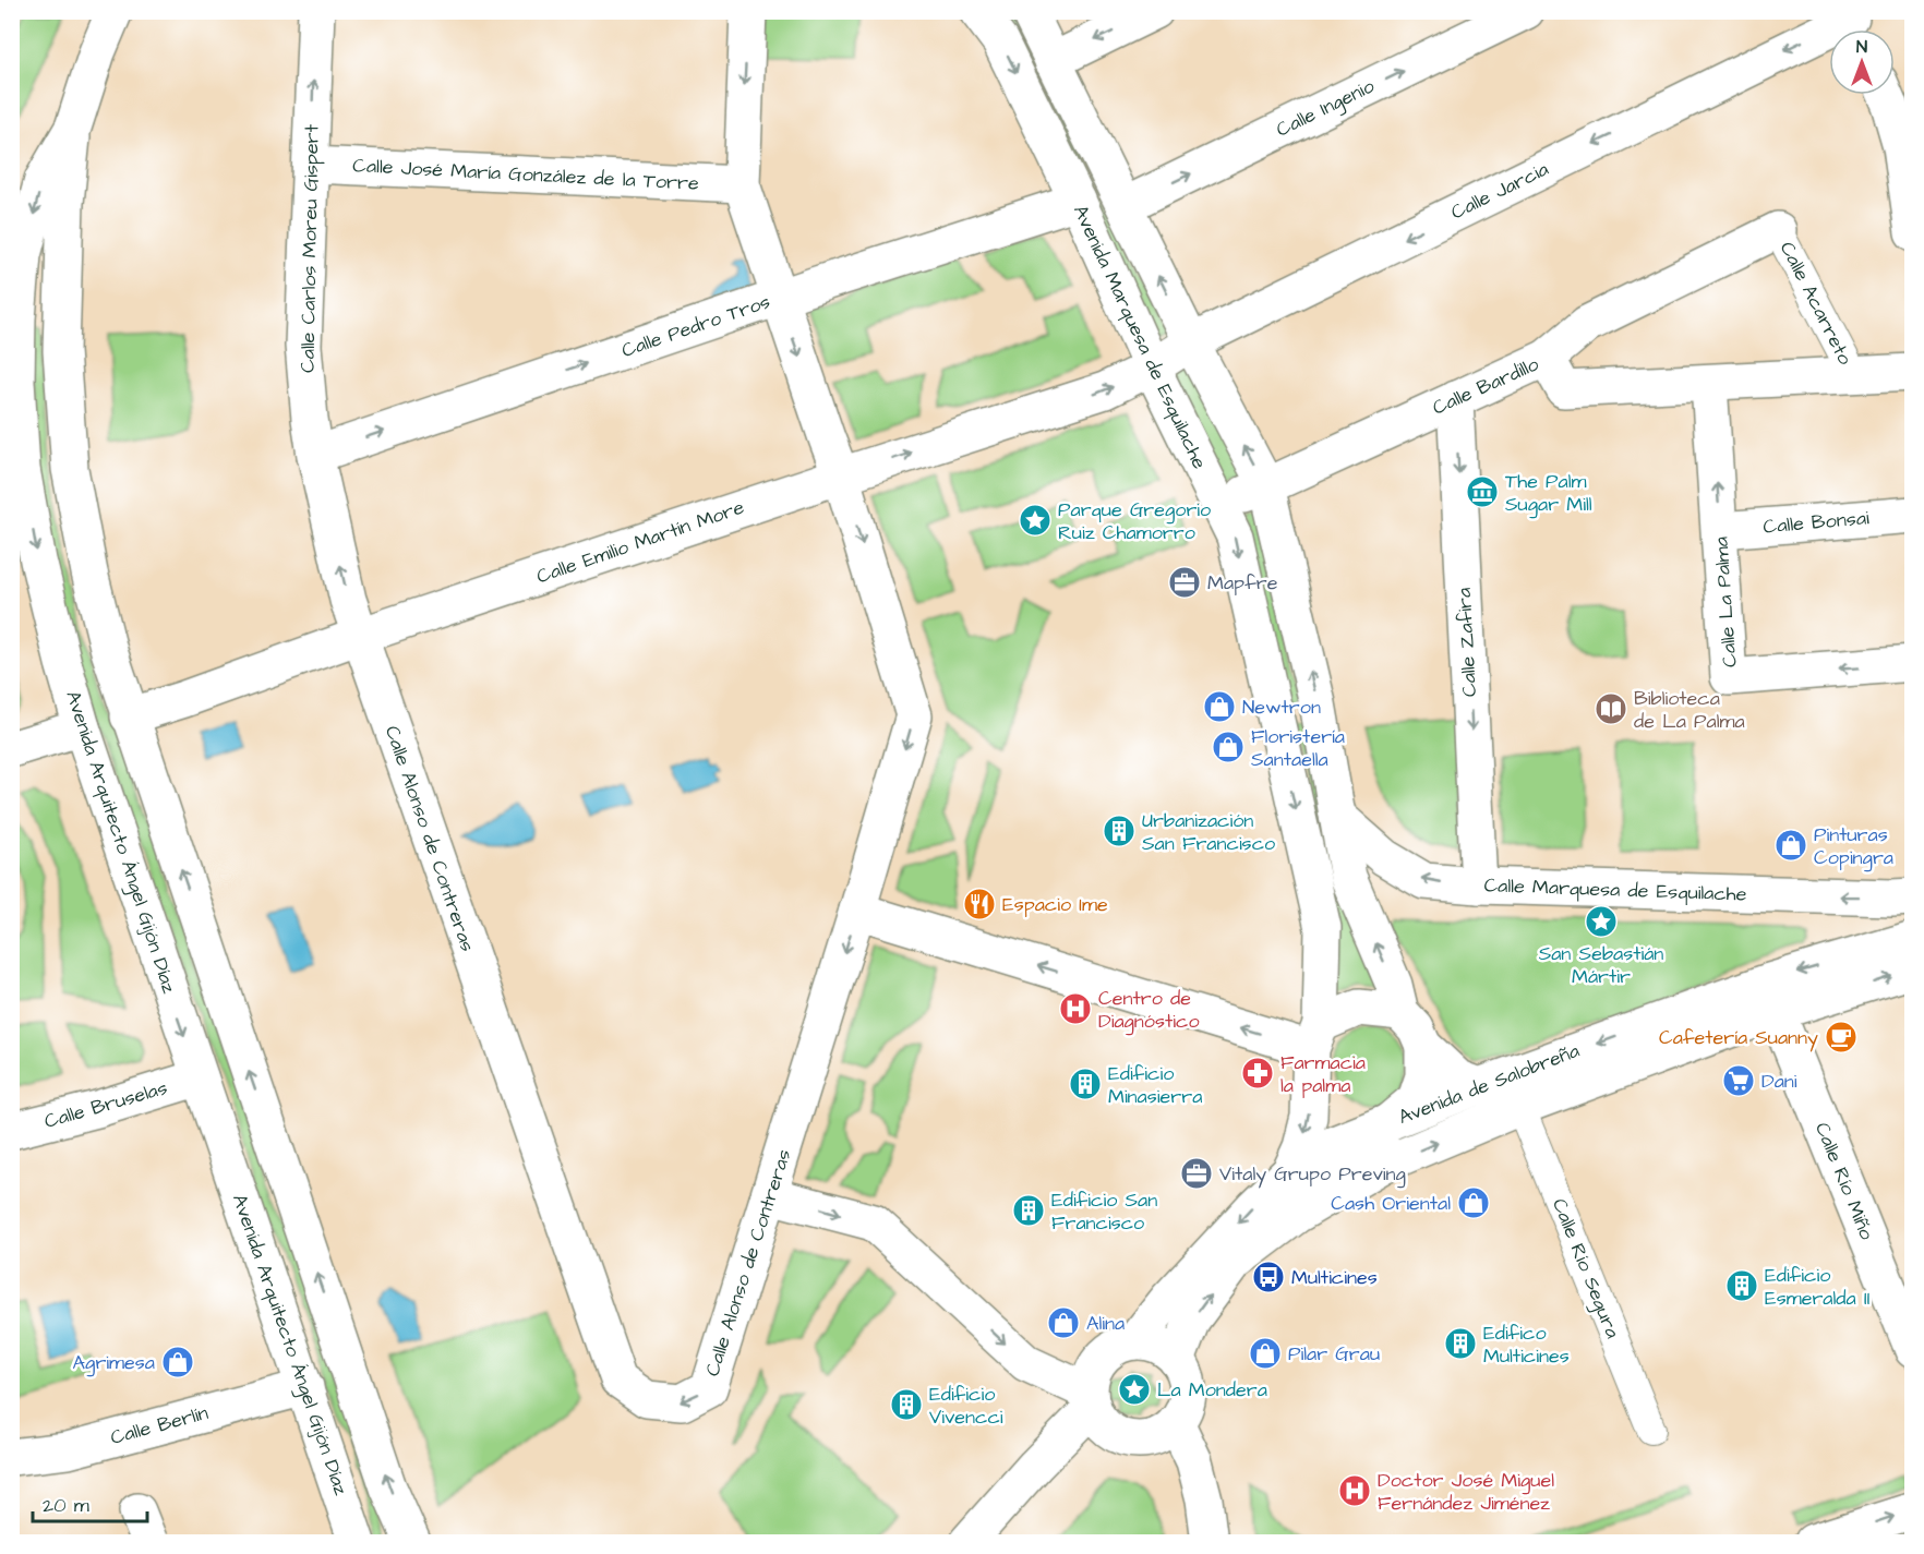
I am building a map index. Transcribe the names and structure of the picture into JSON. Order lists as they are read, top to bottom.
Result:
{
  "streets": {
    "street": [
      "Calle Ingenio",
      "Calle José María González de la Torre",
      "Calle Jarcia",
      "Calle Carlos Moreu Gispert",
      "Calle Acarreto",
      "Calle Pedro Tros",
      "Avenida Marquesa de Esquilache",
      "Calle Bardillo",
      "Calle Bonsai",
      "Calle Emilio Martín More",
      "Calle La Palma",
      "Calle Zafira",
      "Calle Alonso de Contreras",
      "Avenida Arquitecto Ángel Gijón Díaz",
      "Calle Marquesa de Esquilache",
      "Avenida de Salobreña",
      "Calle Bruselas",
      "Calle Río Miño",
      "Calle Río Segura",
      "Calle Berlín"
    ]
  },
  "crossings": [
    ["Calle José María González de la Torre", "Calle Carlos Moreu Gispert"],
    ["Calle José María González de la Torre", "Calle Alonso de Contreras"],
    ["Calle Jarcia", "Avenida Marquesa de Esquilache"],
    ["Calle Jarcia", "Calle Emilio Martín More"],
    ["Calle Carlos Moreu Gispert", "Calle Pedro Tros"],
    ["Calle Carlos Moreu Gispert", "Calle Emilio Martín More"],
    ["Calle Carlos Moreu Gispert", "Calle Alonso de Contreras"],
    ["Calle Acarreto", "Calle Bardillo"],
    ["Calle Pedro Tros", "Avenida Marquesa de Esquilache"],
    ["Calle Pedro Tros", "Calle Alonso de Contreras"],
    ["Avenida Marquesa de Esquilache", "Calle Bardillo"],
    ["Avenida Marquesa de Esquilache", "Calle Emilio Martín More"],
    ["Avenida Marquesa de Esquilache", "Avenida de Salobreña"],
    ["Calle Bardillo", "Calle Zafira"],
    ["Calle Bonsai", "Calle La Palma"],
    ["Calle Emilio Martín More", "Calle Alonso de Contreras"],
    ["Calle Emilio Martín More", "Avenida Arquitecto Ángel Gijón Díaz"],
    ["Calle Zafira", "Calle Marquesa de Esquilache"],
    ["Avenida Arquitecto Ángel Gijón Díaz", "Calle Bruselas"],
    ["Avenida Arquitecto Ángel Gijón Díaz", "Calle Berlín"],
    ["Avenida de Salobreña", "Calle Río Miño"],
    ["Avenida de Salobreña", "Calle Río Segura"]
  ],
  "one_way": [
    "Calle Ingenio",
    "Calle Carlos Moreu Gispert",
    "Calle Pedro Tros",
    "Calle Marquesa de Esquilache"
  ],
  "places": {
    "museum": ["The Palm Sugar Mill"],
    "place": ["Parque Gregorio Ruiz Chamorro", "San Sebastián Mártir", "La Mondera"],
    "office": ["Mapfre", "Vitaly Grupo Preving"],
    "shop": [
      "Newtron",
      "Floristería Santaella",
      "Pinturas Copingra",
      "Cash Oriental",
      "Alina",
      "Pilar Grau",
      "Agrimesa"
    ],
    "library": ["Biblioteca de La Palma"],
    "building": [
      "Urbanización San Francisco",
      "Edificio Minasierra",
      "Edificio San Francisco",
      "Edificio Esmeralda II",
      "Edifico Multicines",
      "Edificio Vivencci"
    ],
    "restaurant": ["Espacio Ime"],
    "hospital": ["Centro de Diagnóstico", "Doctor José Miguel Fernández Jiménez"],
    "cafe": ["Cafetería Suanny"],
    "pharmacy": ["Farmacia la palma"],
    "supermarket": ["Dani"],
    "bus stop": ["Multicines"]
  },
  "scale_bar": "20 m",
  "north": "top"
}
